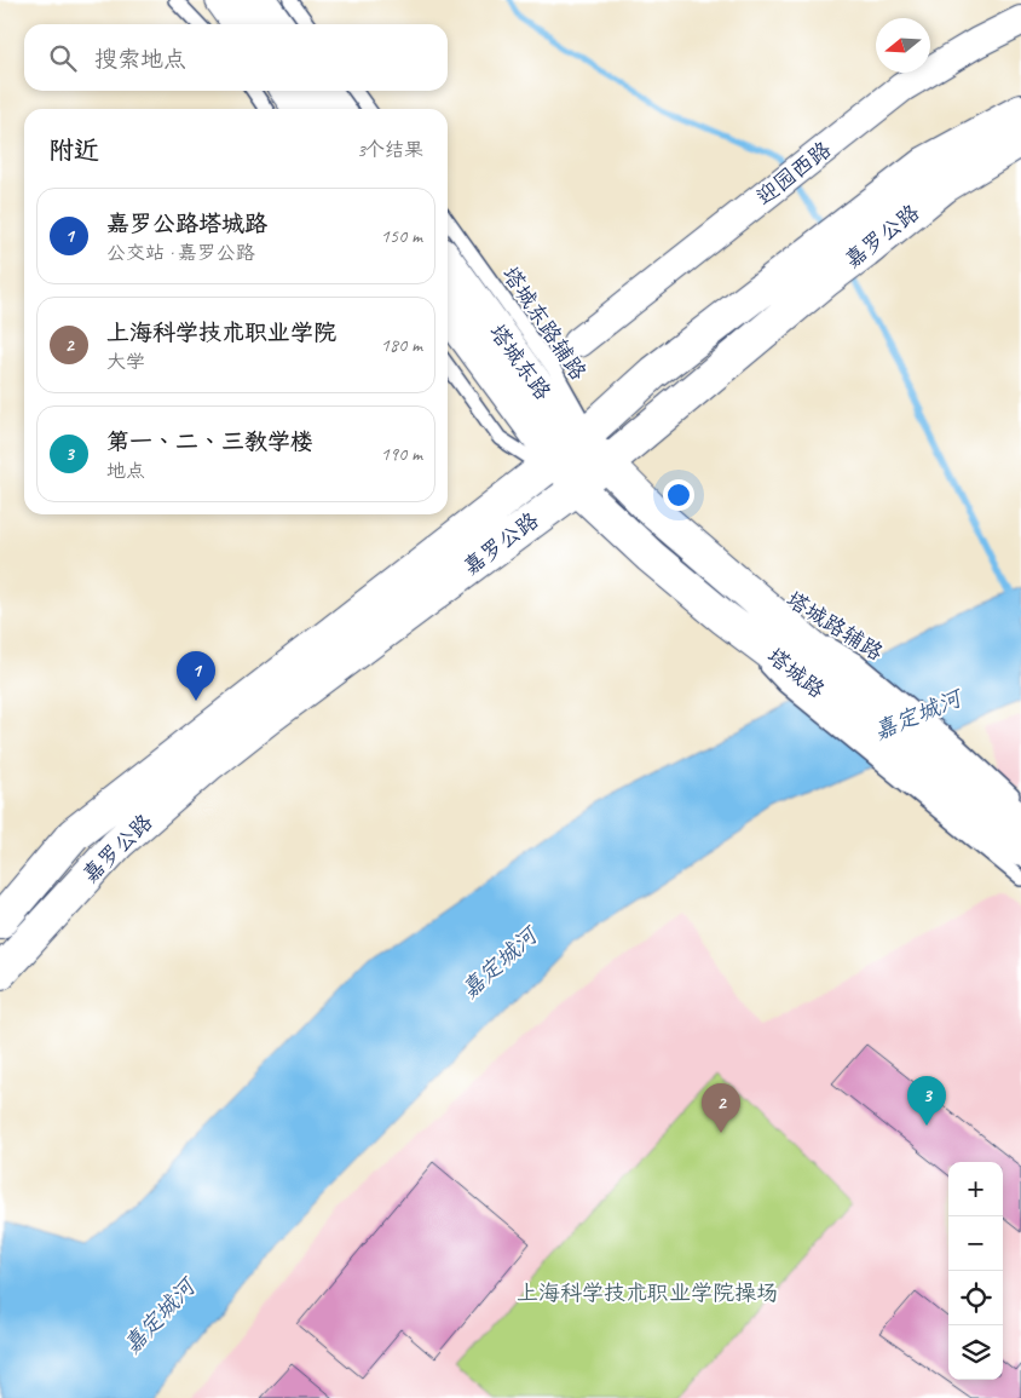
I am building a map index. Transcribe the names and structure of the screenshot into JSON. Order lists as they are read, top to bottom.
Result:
{
  "streets": {
    "main road": ["嘉罗公路", "塔城东路", "塔城路"],
    "street": ["迎园西路"],
    "lane": ["塔城东路辅路", "塔城路辅路"]
  },
  "crossings": [
    ["嘉罗公路", "塔城东路辅路"],
    ["嘉罗公路", "塔城东路"],
    ["嘉罗公路", "塔城路"],
    ["塔城东路辅路", "塔城东路"],
    ["塔城东路辅路", "塔城路"],
    ["塔城东路", "塔城路"],
    ["塔城路辅路", "塔城路"]
  ],
  "water": ["嘉定城河"],
  "parks": ["上海科学技术职业学院操场"],
  "north": "left",
  "page": {
    "search": "搜索地点",
    "heading": ["附近", "3个结果"],
    "list": [
      {
        "mark": "1",
        "name": "嘉罗公路塔城路",
        "note": "公交站 · 嘉罗公路",
        "value": "150 m"
      },
      {
        "mark": "2",
        "name": "上海科学技术职业学院",
        "note": "大学",
        "value": "180 m"
      },
      {
        "mark": "3",
        "name": "第一、二、三教学楼",
        "note": "地点",
        "value": "190 m"
      }
    ],
    "pins": ["1", "3", "2"],
    "map_buttons": ["+", "−"]
  }
}
